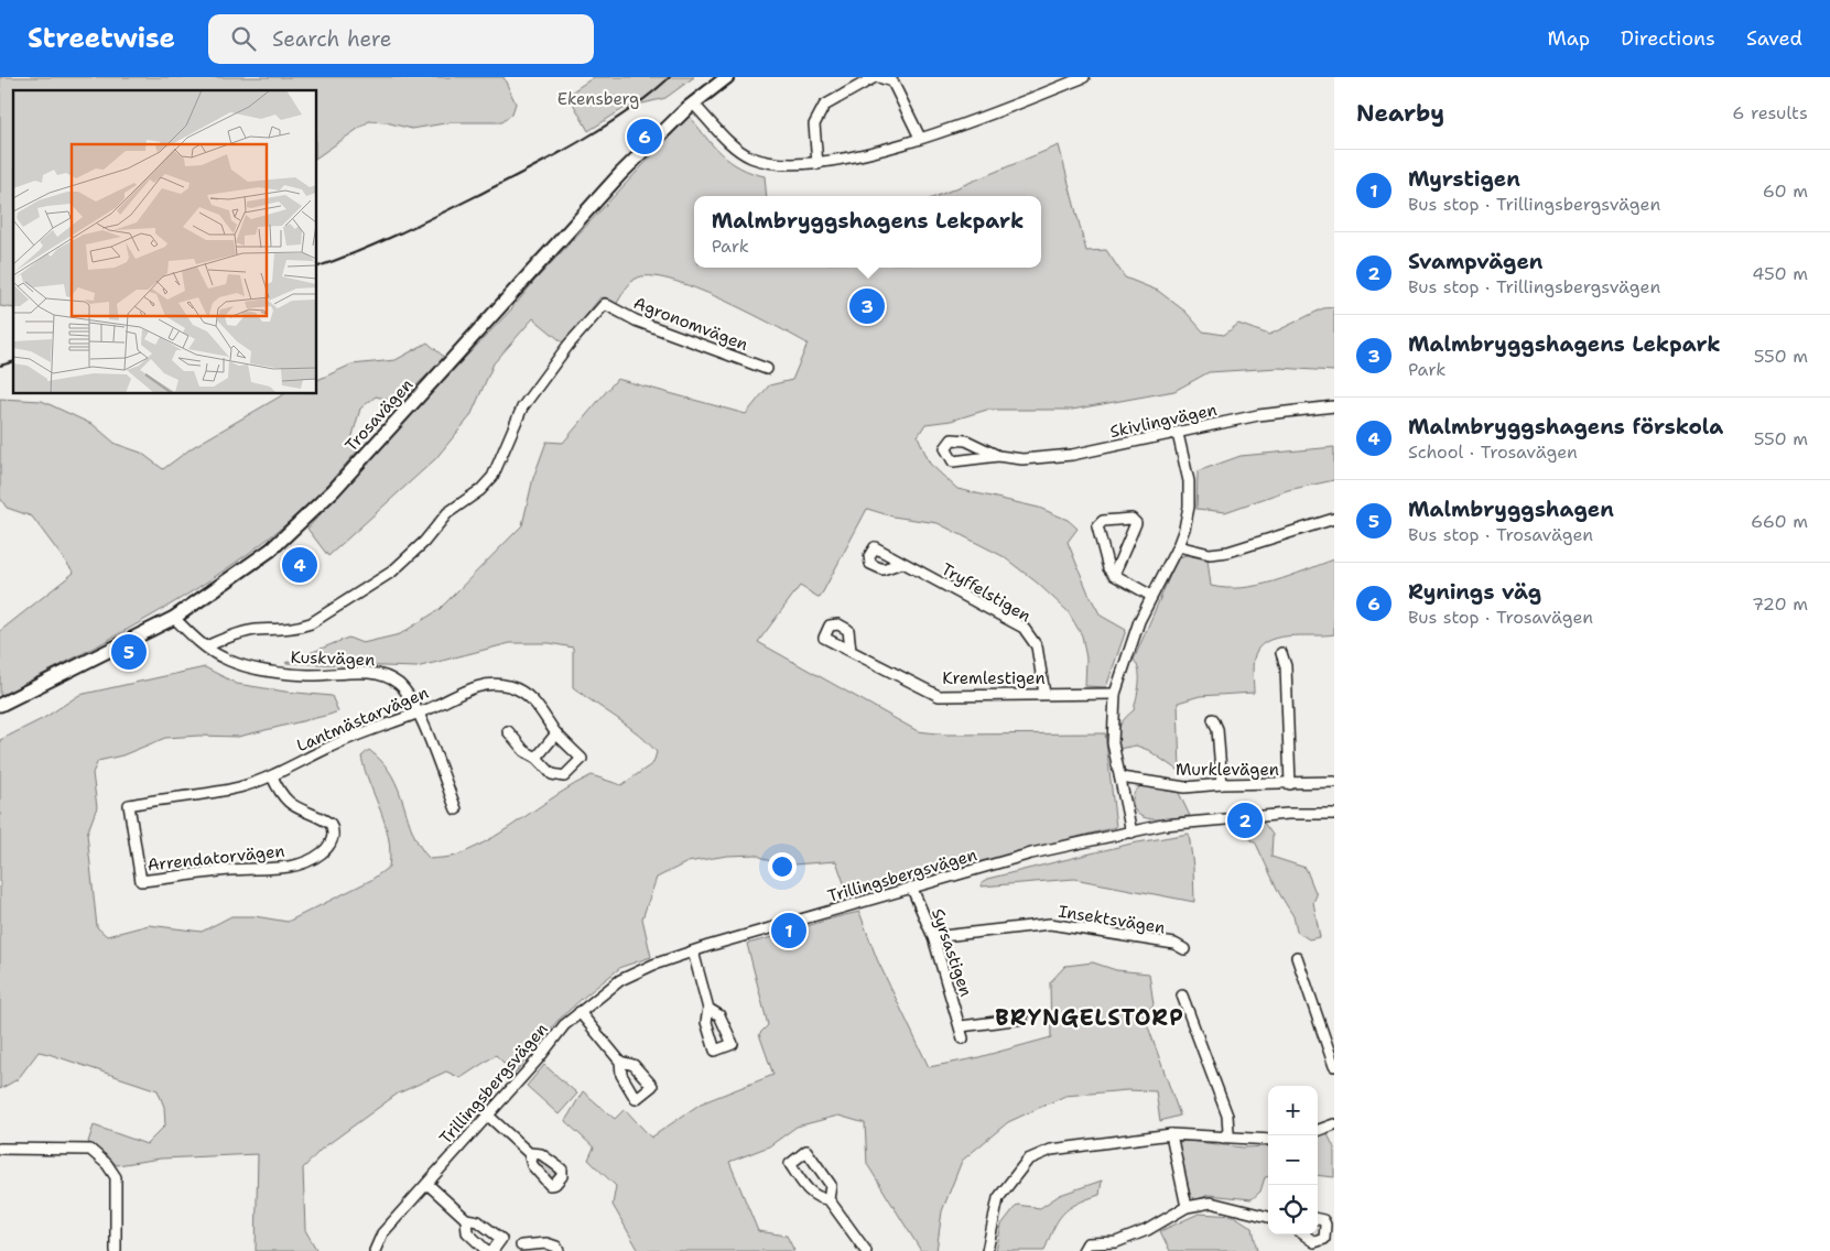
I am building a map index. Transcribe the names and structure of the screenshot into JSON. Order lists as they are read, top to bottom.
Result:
{
  "streets": {
    "main road": ["Trosavägen"],
    "street": [
      "Agronomvägen",
      "Skivlingvägen",
      "Tryffelstigen",
      "Kuskvägen",
      "Kremlestigen",
      "Lantmästarvägen",
      "Murklevägen",
      "Arrendatorvägen",
      "Trillingsbergsvägen",
      "Insektsvägen",
      "Syrsastigen"
    ]
  },
  "crossings": [
    ["Agronomvägen", "Kuskvägen"],
    ["Trosavägen", "Kuskvägen"],
    ["Tryffelstigen", "Kremlestigen"],
    ["Kuskvägen", "Lantmästarvägen"],
    ["Lantmästarvägen", "Arrendatorvägen"],
    ["Trillingsbergsvägen", "Syrsastigen"],
    ["Insektsvägen", "Syrsastigen"]
  ],
  "districts": ["BRYNGELSTORP"],
  "parks": ["Ekensberg"],
  "page": {
    "header": "Streetwise",
    "search": "Search here",
    "nav": ["Map", "Directions", "Saved"],
    "heading": ["Nearby", "6 results"],
    "pins": [
      "6",
      "3",
      "4",
      "5",
      "2",
      "1"
    ],
    "list": [
      {
        "mark": "1",
        "name": "Myrstigen",
        "note": "Bus stop · Trillingsbergsvägen",
        "value": "60 m"
      },
      {
        "mark": "2",
        "name": "Svampvägen",
        "note": "Bus stop · Trillingsbergsvägen",
        "value": "450 m"
      },
      {
        "mark": "3",
        "name": "Malmbryggshagens Lekpark",
        "note": "Park",
        "value": "550 m"
      },
      {
        "mark": "4",
        "name": "Malmbryggshagens förskola",
        "note": "School · Trosavägen",
        "value": "550 m"
      },
      {
        "mark": "5",
        "name": "Malmbryggshagen",
        "note": "Bus stop · Trosavägen",
        "value": "660 m"
      },
      {
        "mark": "6",
        "name": "Rynings väg",
        "note": "Bus stop · Trosavägen",
        "value": "720 m"
      }
    ],
    "popup": ["Malmbryggshagens Lekpark", "Park"],
    "map_buttons": ["+", "−"]
  }
}
